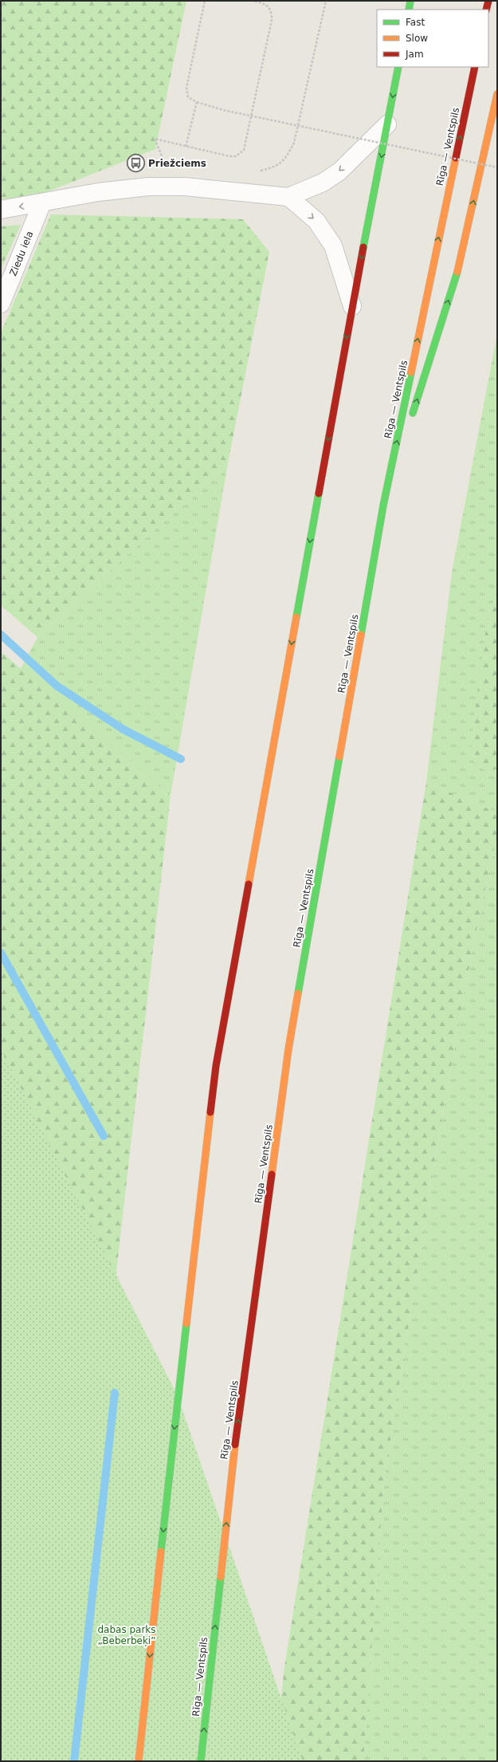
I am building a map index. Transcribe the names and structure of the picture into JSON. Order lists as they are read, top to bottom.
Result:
{
  "streets": {
    "highway": ["Rīga — Ventspils"],
    "street": ["Ziedu iela"]
  },
  "parks": ["dabas parks „Beberbeķi”"],
  "places": {
    "bus stop": ["Priežciems"]
  },
  "legend": ["Fast", "Slow", "Jam"]
}
